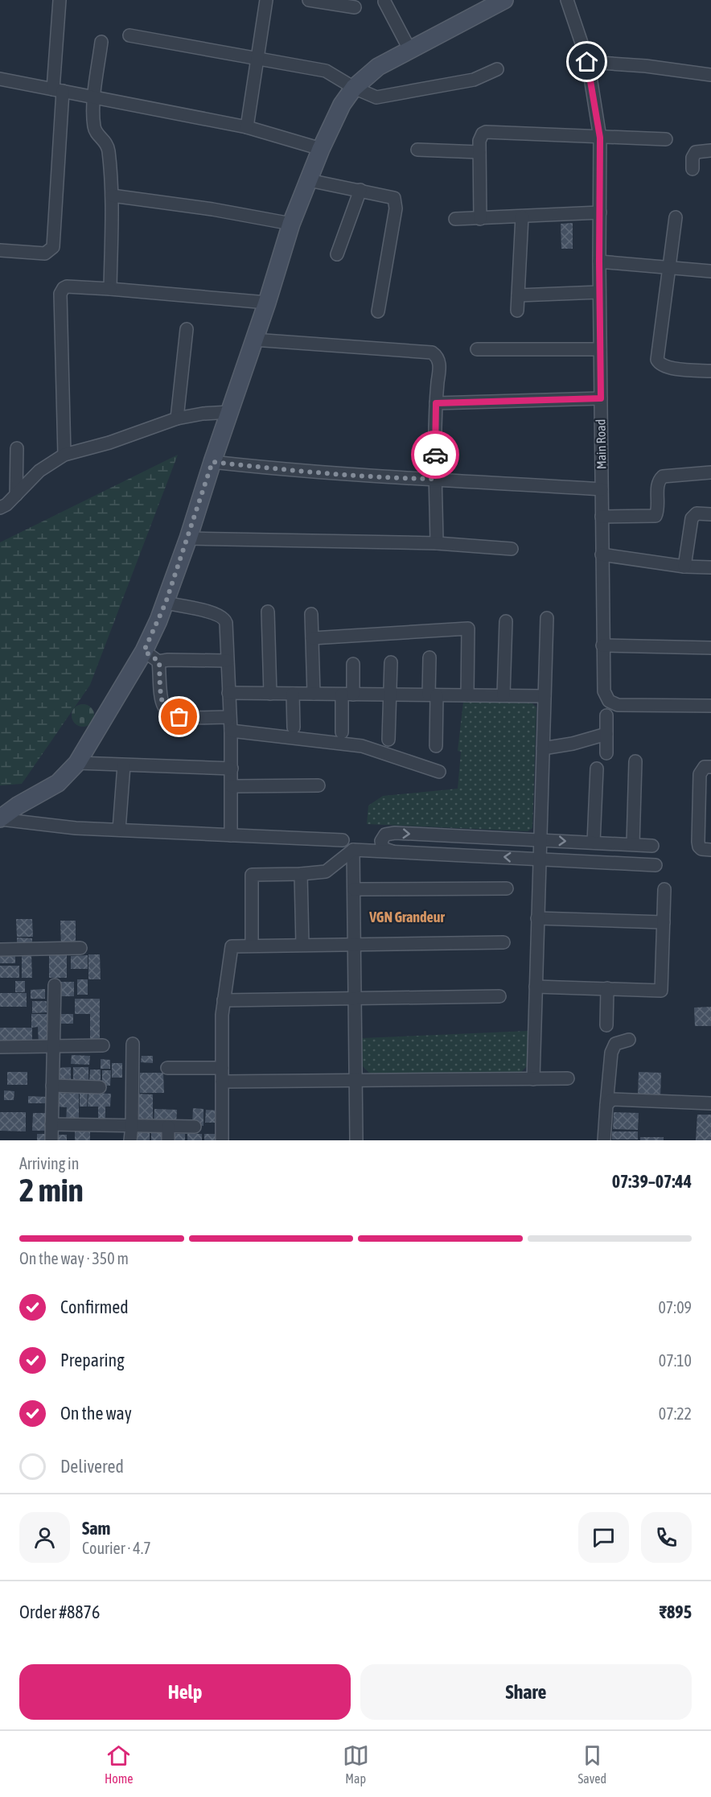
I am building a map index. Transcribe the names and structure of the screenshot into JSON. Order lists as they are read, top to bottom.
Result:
{
  "streets": {
    "street": ["Main Road"]
  },
  "districts": ["VGN Grandeur"],
  "page": {
    "heading": ["2 min", "Arriving in", "07:39–07:44"],
    "panel": [
      "Sam",
      "Courier · 4.7",
      "Order #8876",
      "₹895"
    ],
    "bar": "On the way · 350 m",
    "list": [
      ["Confirmed", "07:09"],
      ["Preparing", "07:10"],
      ["On the way", "07:22"],
      "Delivered"
    ],
    "buttons": ["Help", "Share"],
    "tabs": ["Home", "Map", "Saved"]
  }
}
